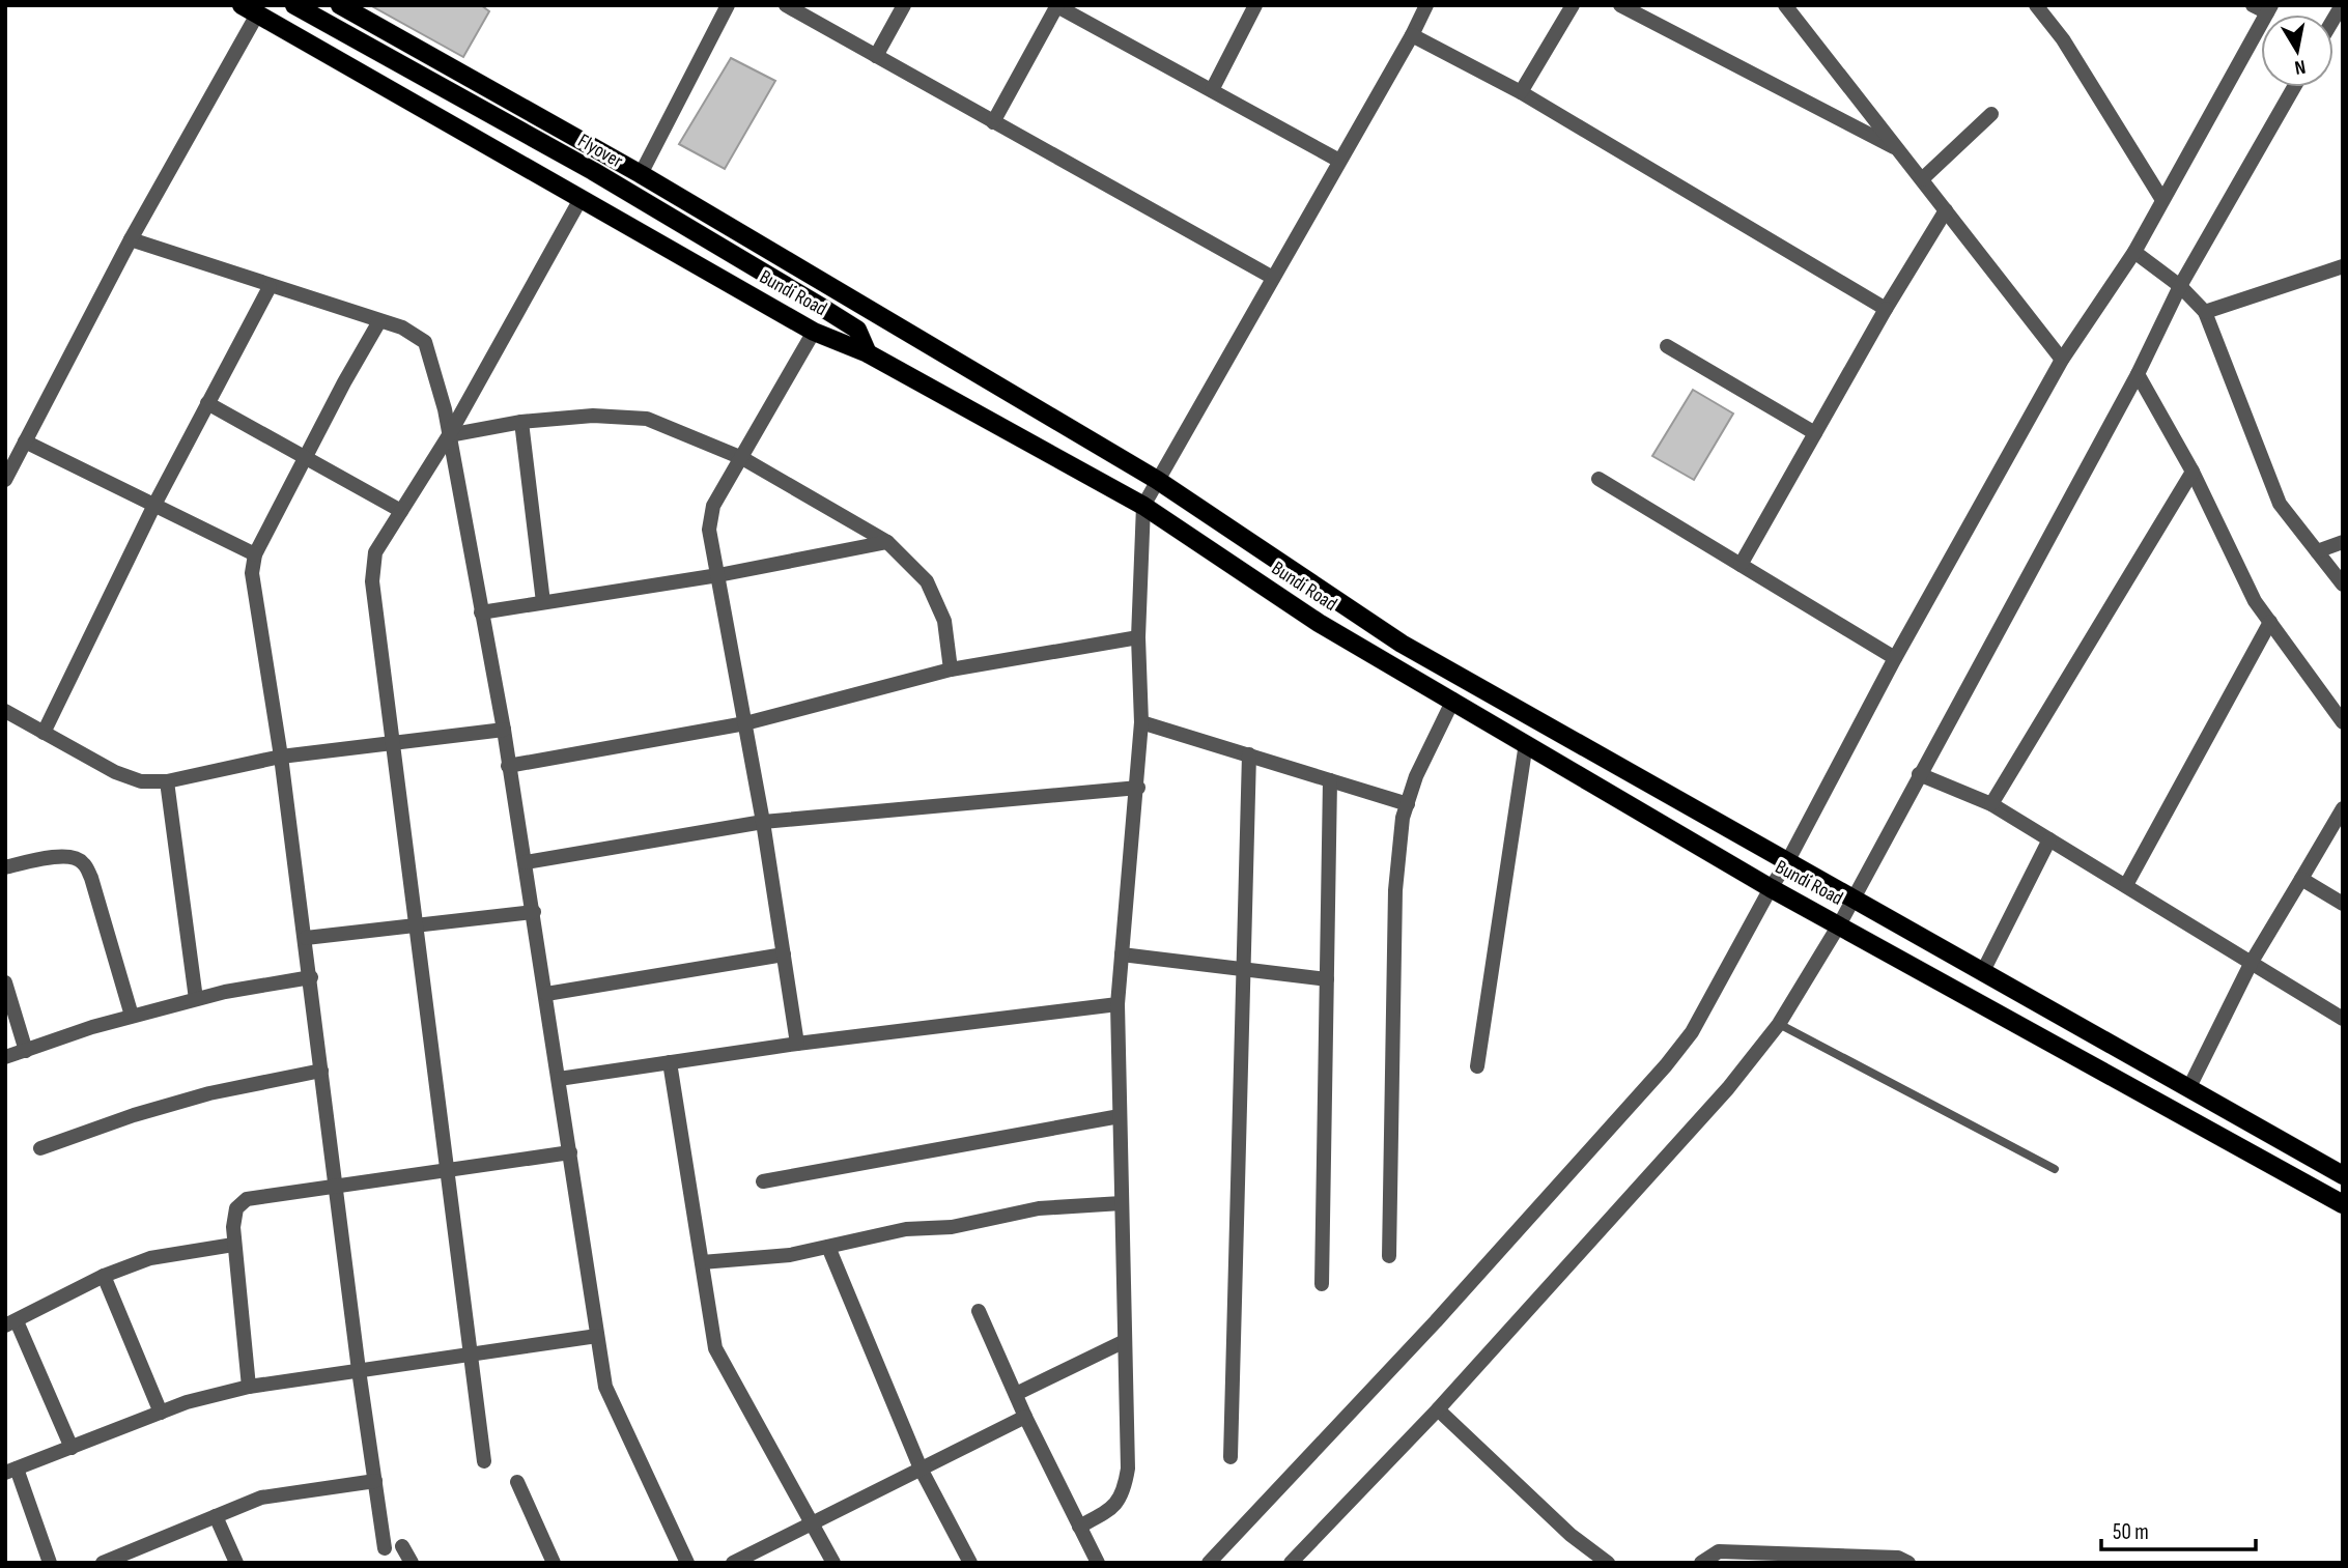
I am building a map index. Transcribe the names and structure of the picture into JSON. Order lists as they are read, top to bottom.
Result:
{
  "streets": {
    "main road": ["Flyover", "Bundi Road"]
  },
  "crossings": [
    ["Flyover", "Bundi Road"]
  ],
  "scale_bar": "50 m",
  "north": "bottom"
}
